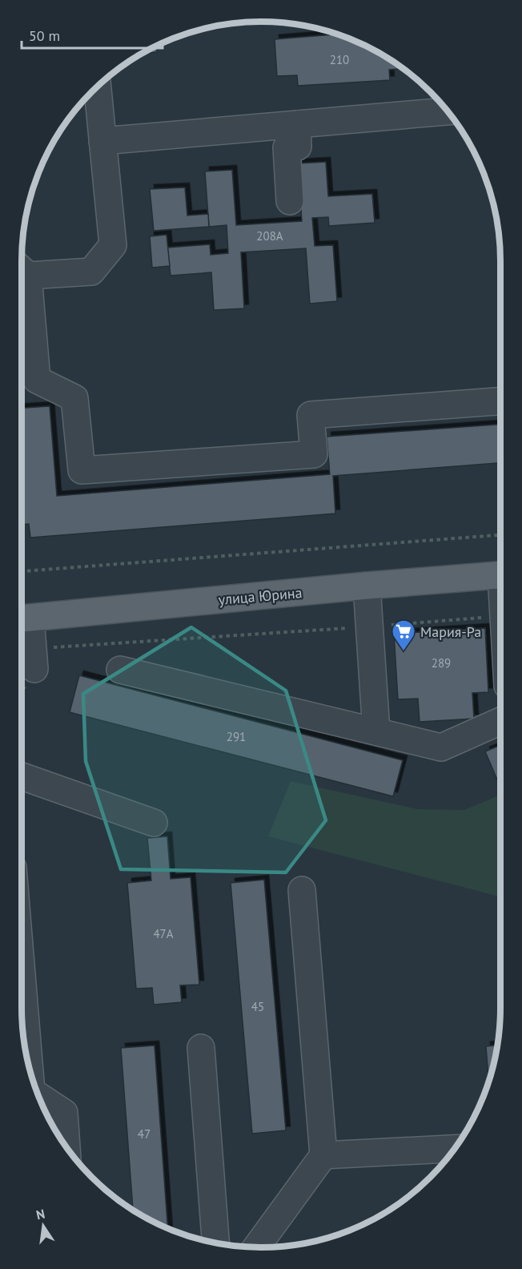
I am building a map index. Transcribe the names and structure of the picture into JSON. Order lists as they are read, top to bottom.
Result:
{
  "streets": {
    "main road": ["улица Юрина"]
  },
  "places": {
    "supermarket": ["Мария-Ра"]
  },
  "house_numbers": [
    "210",
    "208А",
    "289",
    "291",
    "47А",
    "45",
    "47"
  ],
  "scale_bar": "50 m",
  "north": "top"
}
